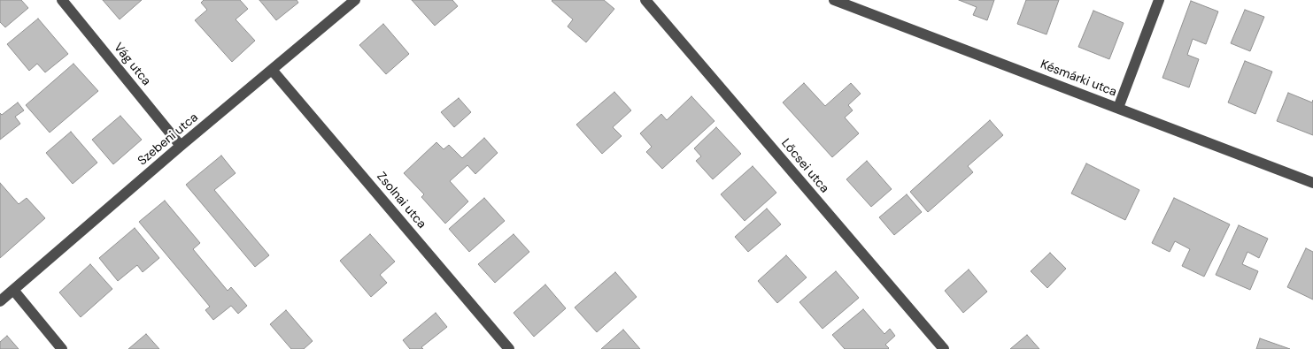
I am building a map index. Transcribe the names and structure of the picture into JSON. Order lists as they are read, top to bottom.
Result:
{
  "streets": {
    "street": [
      "Vág utca",
      "Késmárki utca",
      "Szebeni utca",
      "Lőcsei utca",
      "Zsolnai utca"
    ]
  },
  "crossings": [
    ["Vág utca", "Szebeni utca"],
    ["Szebeni utca", "Zsolnai utca"]
  ]
}
